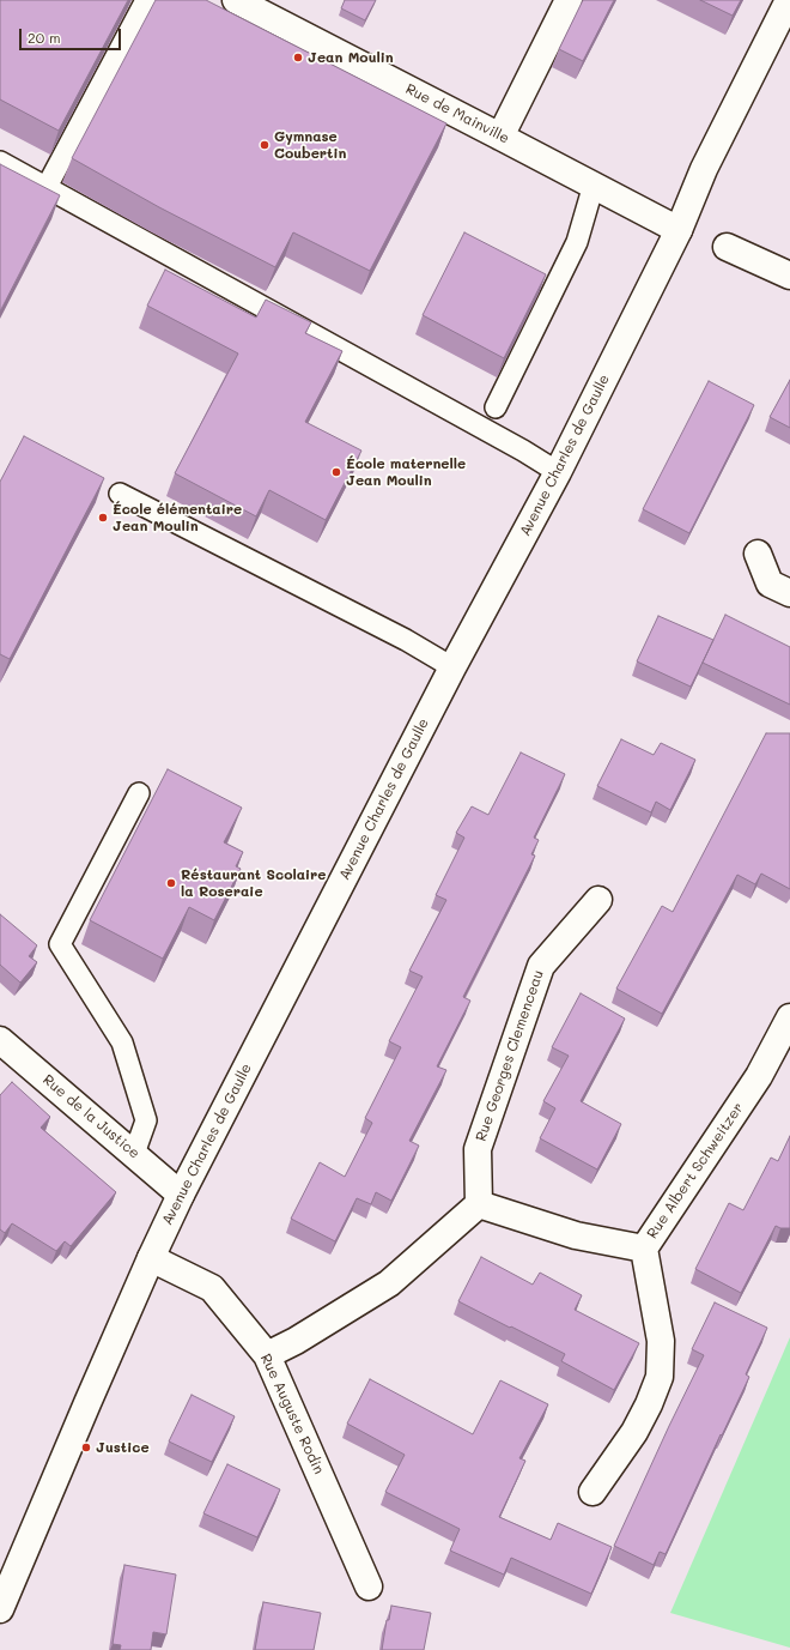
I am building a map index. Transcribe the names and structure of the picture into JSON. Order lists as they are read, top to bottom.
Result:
{
  "streets": {
    "street": [
      "Rue de Mainville",
      "Avenue Charles de Gaulle",
      "Rue Georges Clemenceau",
      "Rue de la Justice",
      "Rue Albert Schweitzer",
      "Rue Auguste Rodin"
    ]
  },
  "crossings": [
    ["Rue de Mainville", "Avenue Charles de Gaulle"],
    ["Avenue Charles de Gaulle", "Rue de la Justice"],
    ["Avenue Charles de Gaulle", "Rue Auguste Rodin"],
    ["Rue Georges Clemenceau", "Rue Albert Schweitzer"]
  ],
  "places": [
    "Jean Moulin",
    "Gymnase Coubertin",
    "École maternelle Jean Moulin",
    "École élémentaire Jean Moulin",
    "Réstaurant Scolaire la Roseraie",
    "Justice"
  ],
  "scale_bar": "20 m"
}
